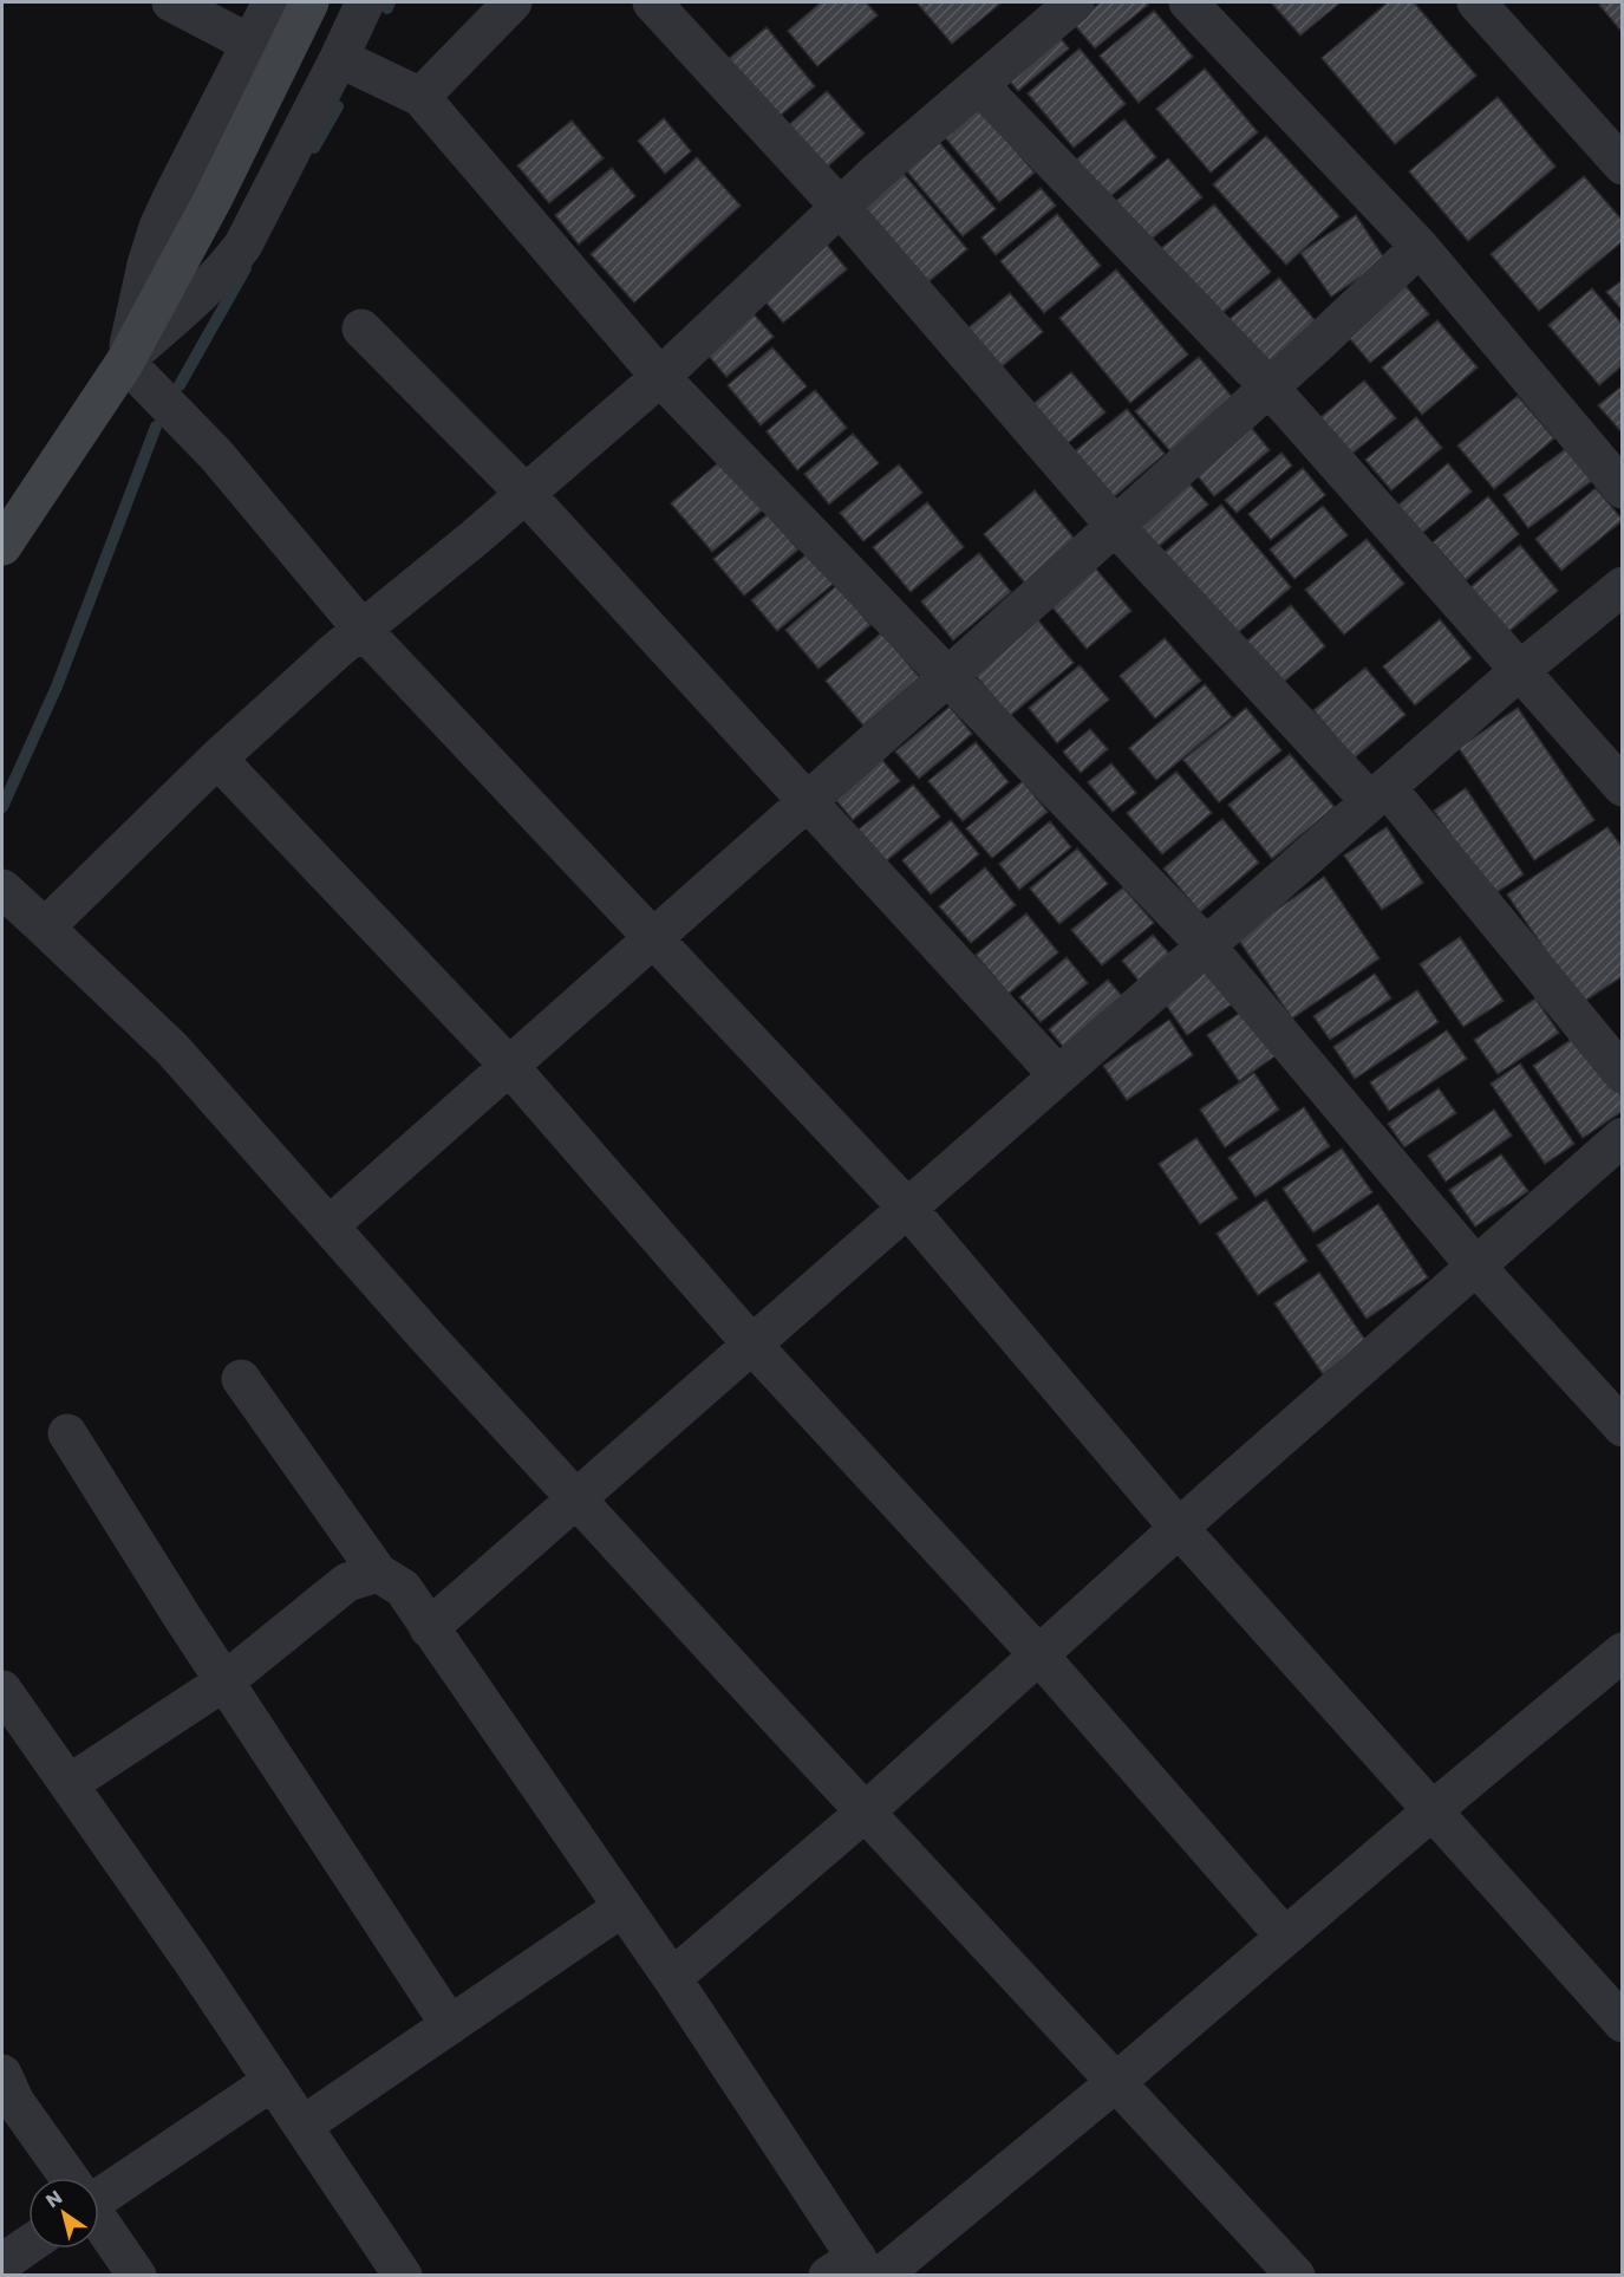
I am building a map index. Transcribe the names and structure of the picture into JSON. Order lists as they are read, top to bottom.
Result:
{
  "north": "top left"
}
